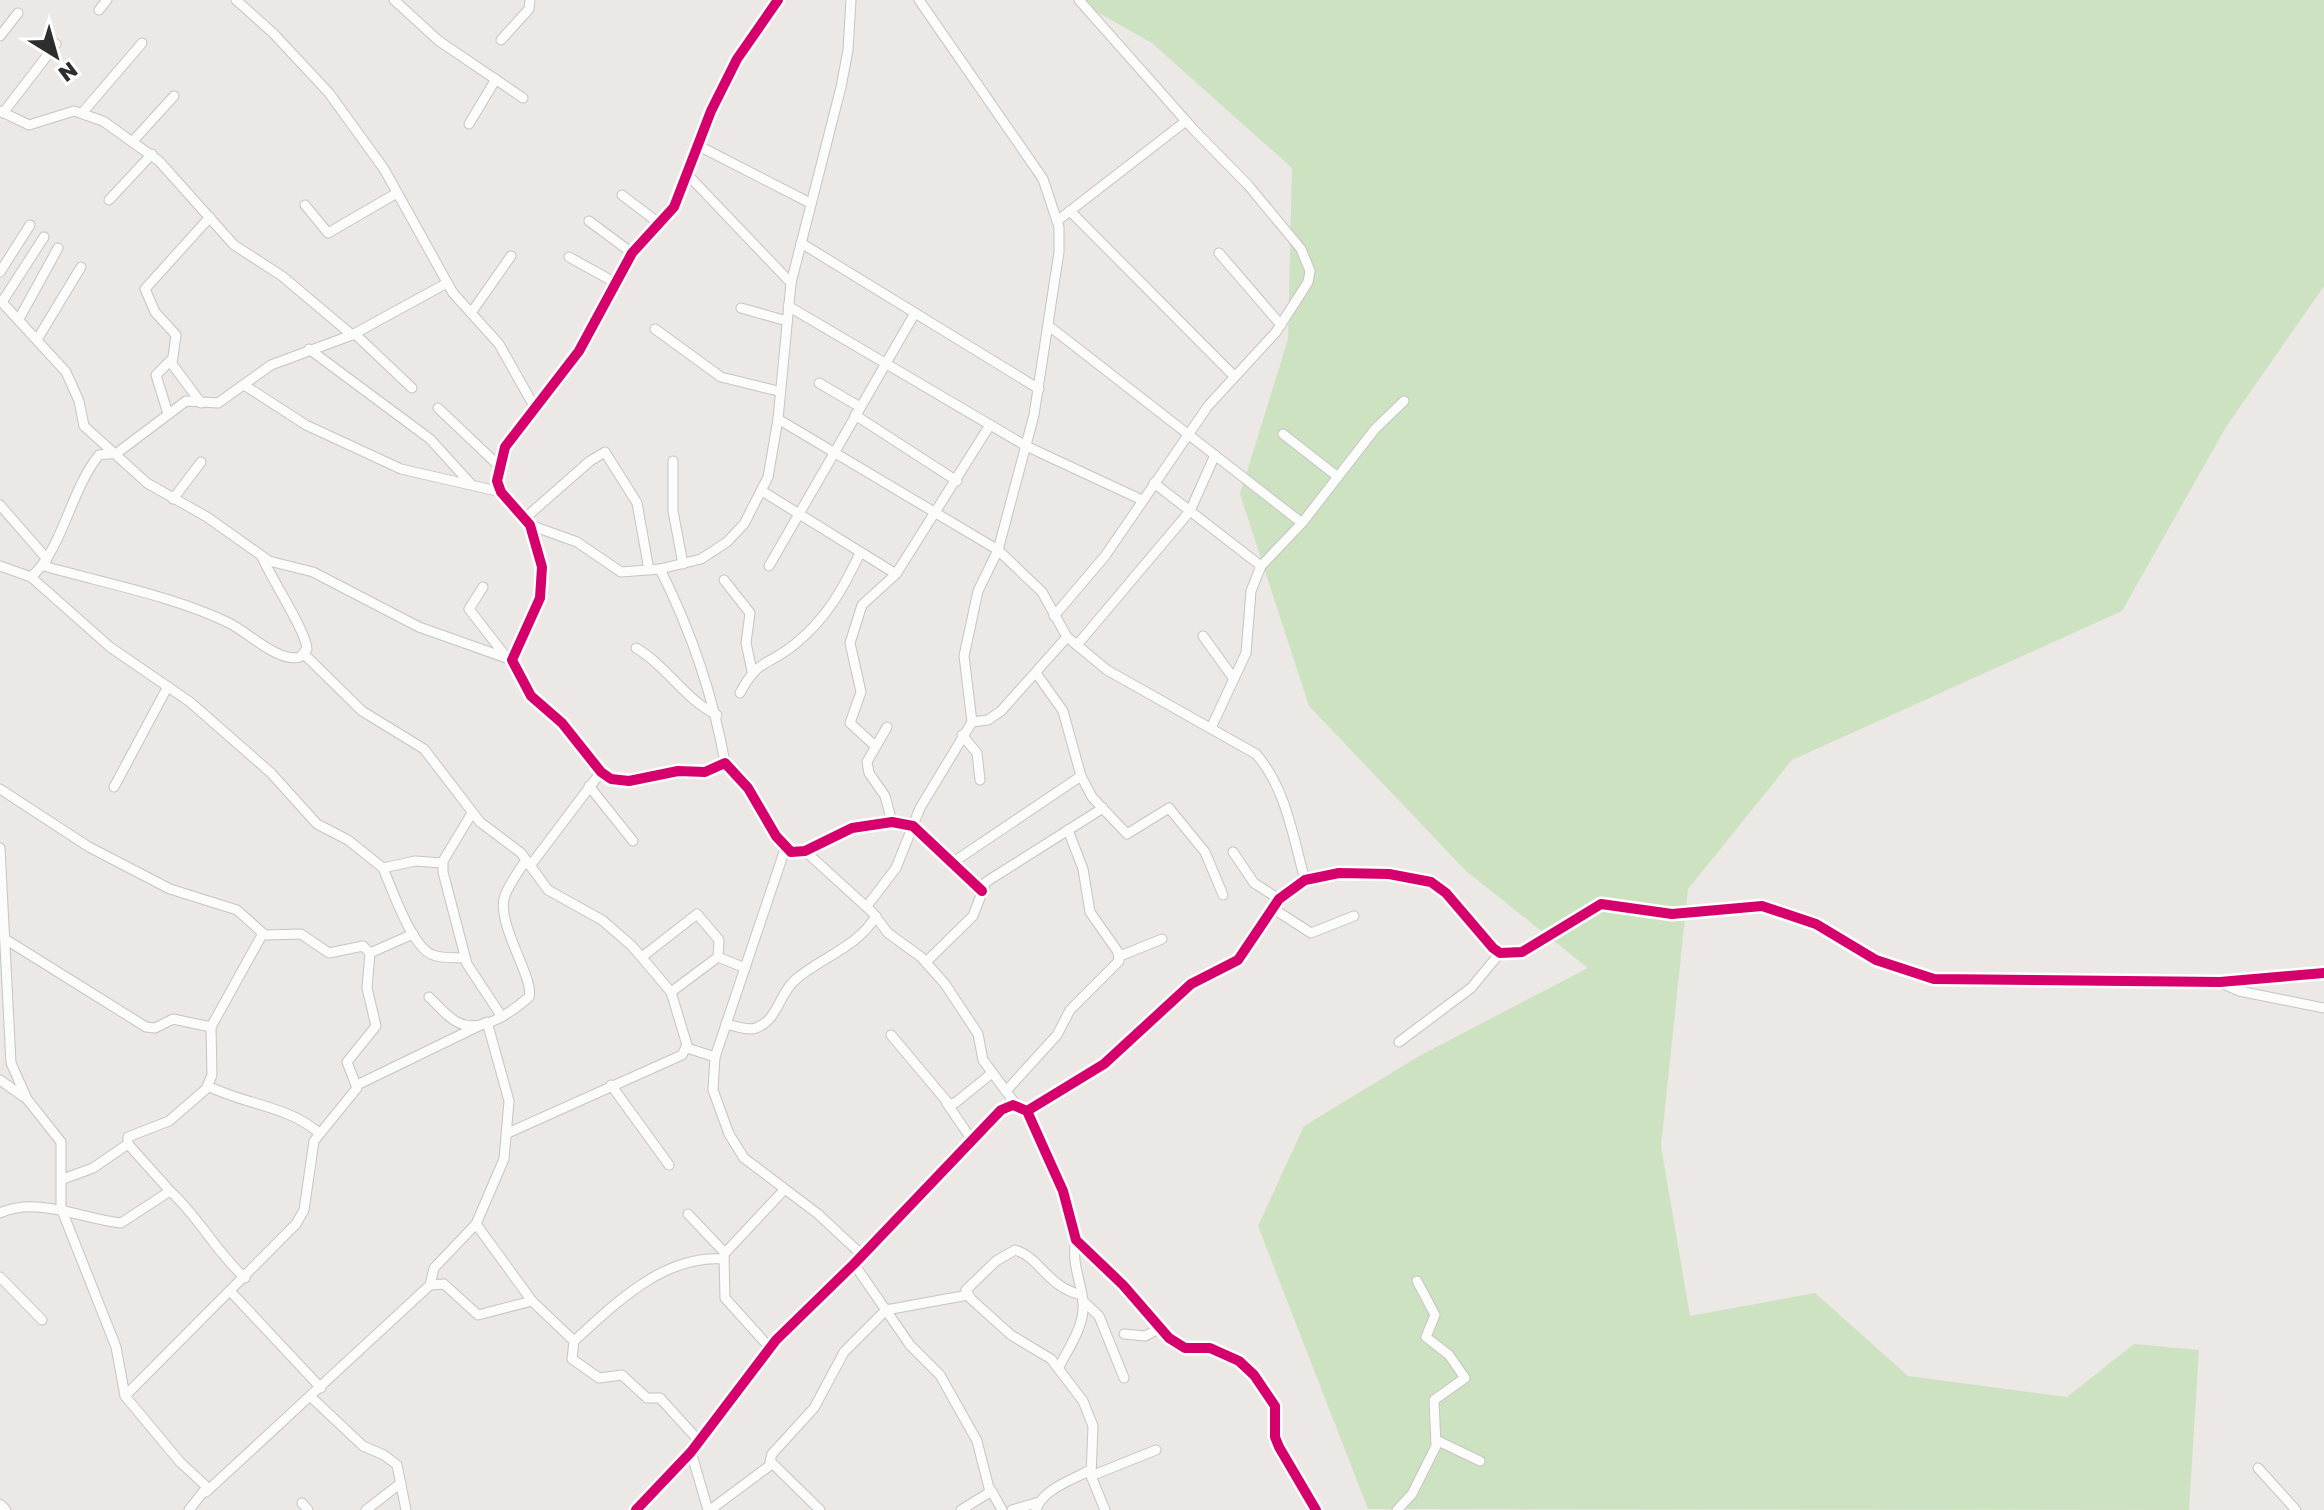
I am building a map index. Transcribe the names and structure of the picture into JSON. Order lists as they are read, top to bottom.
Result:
{
  "north": "bottom right"
}
